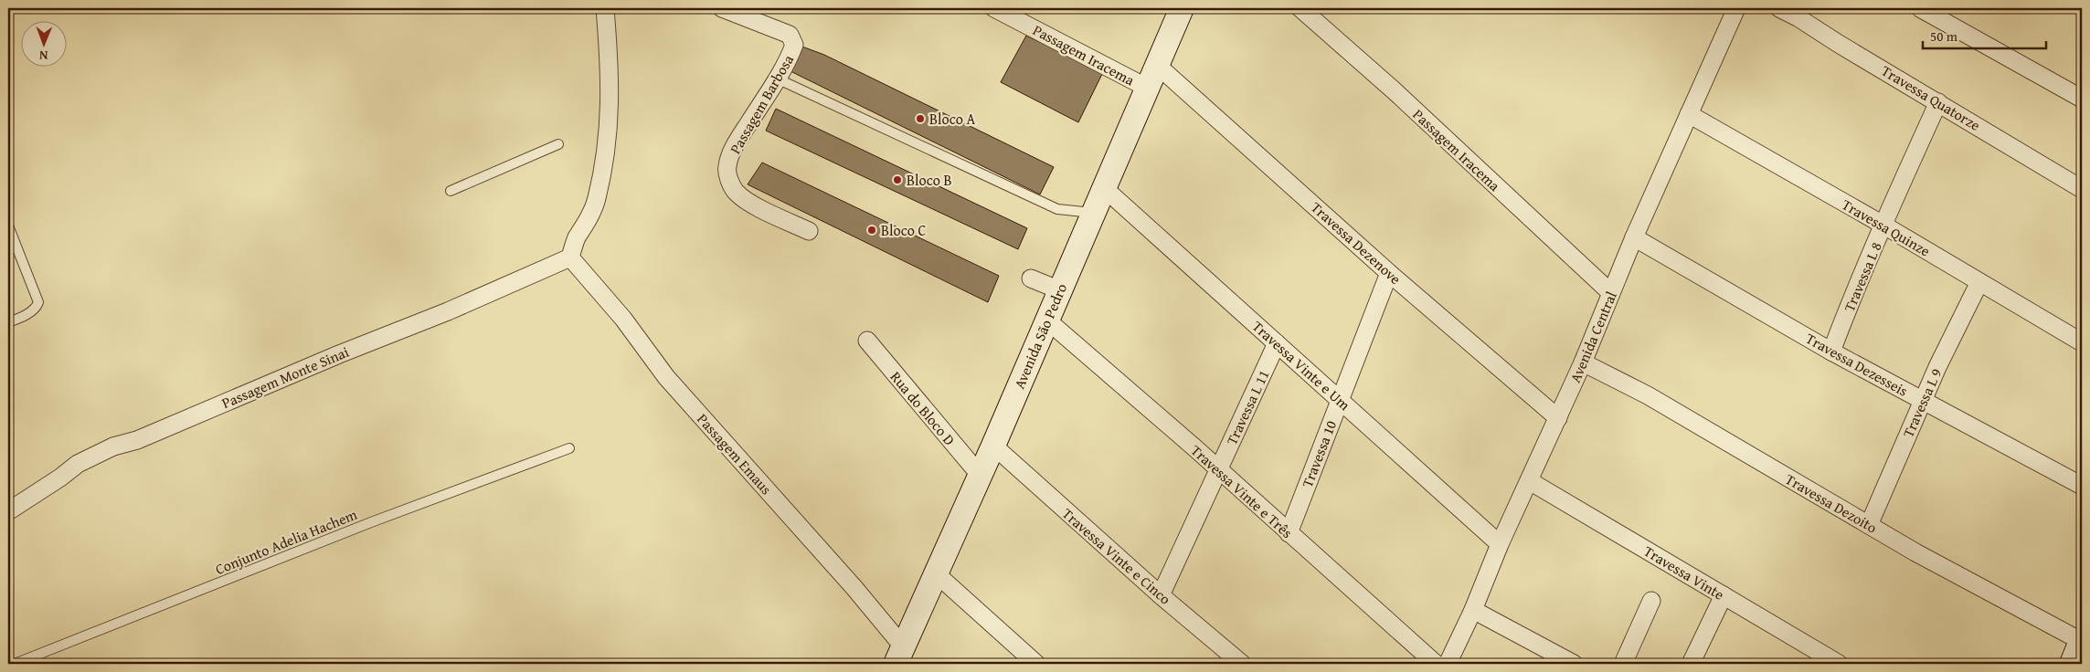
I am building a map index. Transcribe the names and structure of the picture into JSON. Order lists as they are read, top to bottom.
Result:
{
  "streets": {
    "main road": ["Avenida São Pedro"],
    "street": [
      "Passagem Iracema",
      "Travessa Quatorze",
      "Passagem Barbosa",
      "Travessa Quinze",
      "Travessa Dezenove",
      "Travessa L 8",
      "Avenida Central",
      "Travessa Dezesseis",
      "Travessa Vinte e Um",
      "Passagem Monte Sinai",
      "Travessa L 9",
      "Travessa L 11",
      "Rua do Bloco D",
      "Passagem Emaus",
      "Travessa 10",
      "Travessa Vinte e Três",
      "Travessa Dezoito",
      "Travessa Vinte e Cinco",
      "Travessa Vinte"
    ],
    "lane": ["Conjunto Adelia Hachem"]
  },
  "crossings": [
    ["Passagem Iracema", "Avenida São Pedro"],
    ["Passagem Iracema", "Avenida Central"],
    ["Travessa Quatorze", "Travessa L 8"],
    ["Travessa Quinze", "Travessa L 8"],
    ["Travessa Quinze", "Avenida Central"],
    ["Travessa Quinze", "Travessa L 9"],
    ["Travessa Dezenove", "Avenida São Pedro"],
    ["Travessa Dezenove", "Avenida Central"],
    ["Travessa Dezenove", "Travessa 10"],
    ["Travessa L 8", "Travessa Dezesseis"],
    ["Avenida São Pedro", "Travessa Vinte e Um"],
    ["Avenida São Pedro", "Rua do Bloco D"],
    ["Avenida São Pedro", "Passagem Emaus"],
    ["Avenida São Pedro", "Travessa Vinte e Três"],
    ["Avenida São Pedro", "Travessa Vinte e Cinco"],
    ["Avenida Central", "Travessa Dezesseis"],
    ["Avenida Central", "Travessa Vinte e Um"],
    ["Avenida Central", "Travessa Dezoito"],
    ["Avenida Central", "Travessa Vinte"],
    ["Travessa Dezesseis", "Travessa L 9"],
    ["Travessa Vinte e Um", "Travessa L 11"],
    ["Travessa Vinte e Um", "Travessa 10"],
    ["Passagem Monte Sinai", "Passagem Emaus"],
    ["Travessa L 9", "Travessa Dezoito"],
    ["Travessa L 11", "Travessa Vinte e Três"],
    ["Travessa L 11", "Travessa Vinte e Cinco"],
    ["Travessa 10", "Travessa Vinte e Três"]
  ],
  "places": ["Bloco A", "Bloco B", "Bloco C"],
  "scale_bar": "50 m",
  "north": "bottom"
}
